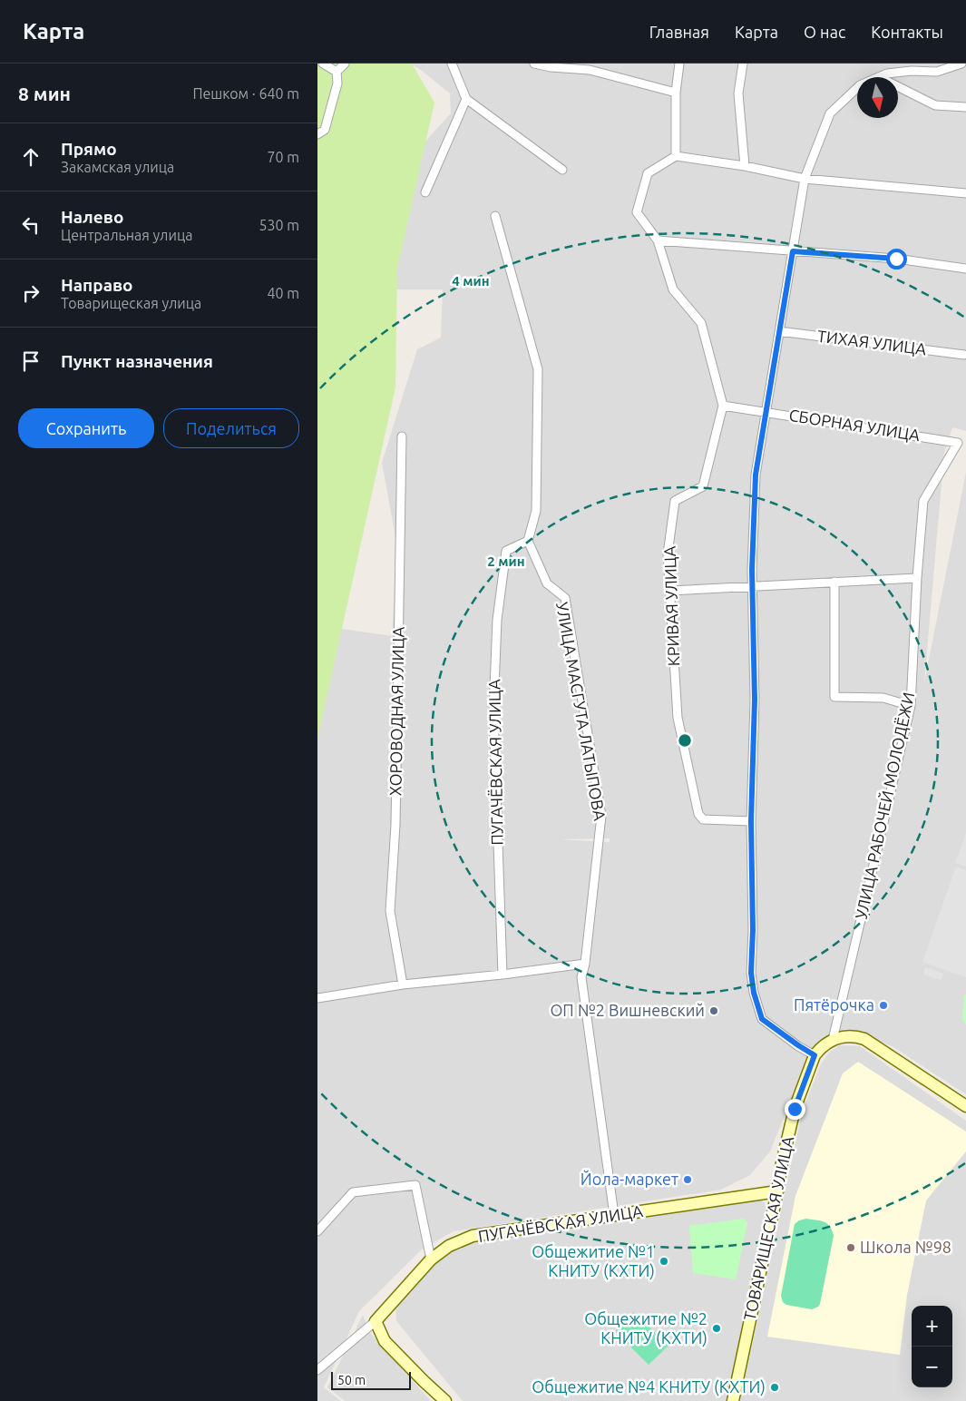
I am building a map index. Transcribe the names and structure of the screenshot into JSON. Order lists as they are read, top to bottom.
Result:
{
  "streets": {
    "street": [
      "ТИХАЯ УЛИЦА",
      "СБОРНАЯ УЛИЦА",
      "КРИВАЯ УЛИЦА",
      "ХОРОВОДНАЯ УЛИЦА",
      "УЛИЦА МАСГУТА ЛАТЫПОВА",
      "ПУГАЧЁВСКАЯ УЛИЦА",
      "УЛИЦА РАБОЧЕЙ МОЛОДЁЖИ",
      "ТОВАРИЩЕСКАЯ УЛИЦА"
    ]
  },
  "crossings": [
    ["СБОРНАЯ УЛИЦА", "КРИВАЯ УЛИЦА"],
    ["СБОРНАЯ УЛИЦА", "УЛИЦА РАБОЧЕЙ МОЛОДЁЖИ"],
    ["УЛИЦА МАСГУТА ЛАТЫПОВА", "ПУГАЧЁВСКАЯ УЛИЦА"],
    ["ПУГАЧЁВСКАЯ УЛИЦА", "ТОВАРИЩЕСКАЯ УЛИЦА"],
    ["УЛИЦА РАБОЧЕЙ МОЛОДЁЖИ", "ТОВАРИЩЕСКАЯ УЛИЦА"]
  ],
  "places": [
    "Пятёрочка",
    "ОП №2 Вишневский",
    "Йола-маркет",
    "Школа №98",
    "Общежитие №1 КНИТУ (КХТИ)",
    "Общежитие №2 КНИТУ (КХТИ)",
    "Общежитие №4 КНИТУ (КХТИ)"
  ],
  "scale_bar": "50 m",
  "north": "bottom",
  "page": {
    "header": "Карта",
    "nav": [
      "Главная",
      "Карта",
      "О нас",
      "Контакты"
    ],
    "heading": ["8 мин", "Пешком · 640 m"],
    "list": [
      ["Прямо", "Закамская улица", "70 m"],
      ["Налево", "Центральная улица", "530 m"],
      ["Направо", "Товарищеская улица", "40 m"],
      "Пункт назначения"
    ],
    "buttons": ["Сохранить", "Поделиться"],
    "map_buttons": ["+", "−"],
    "scale": "50 m"
  },
  "rings": ["4 мин", "2 мин"]
}
